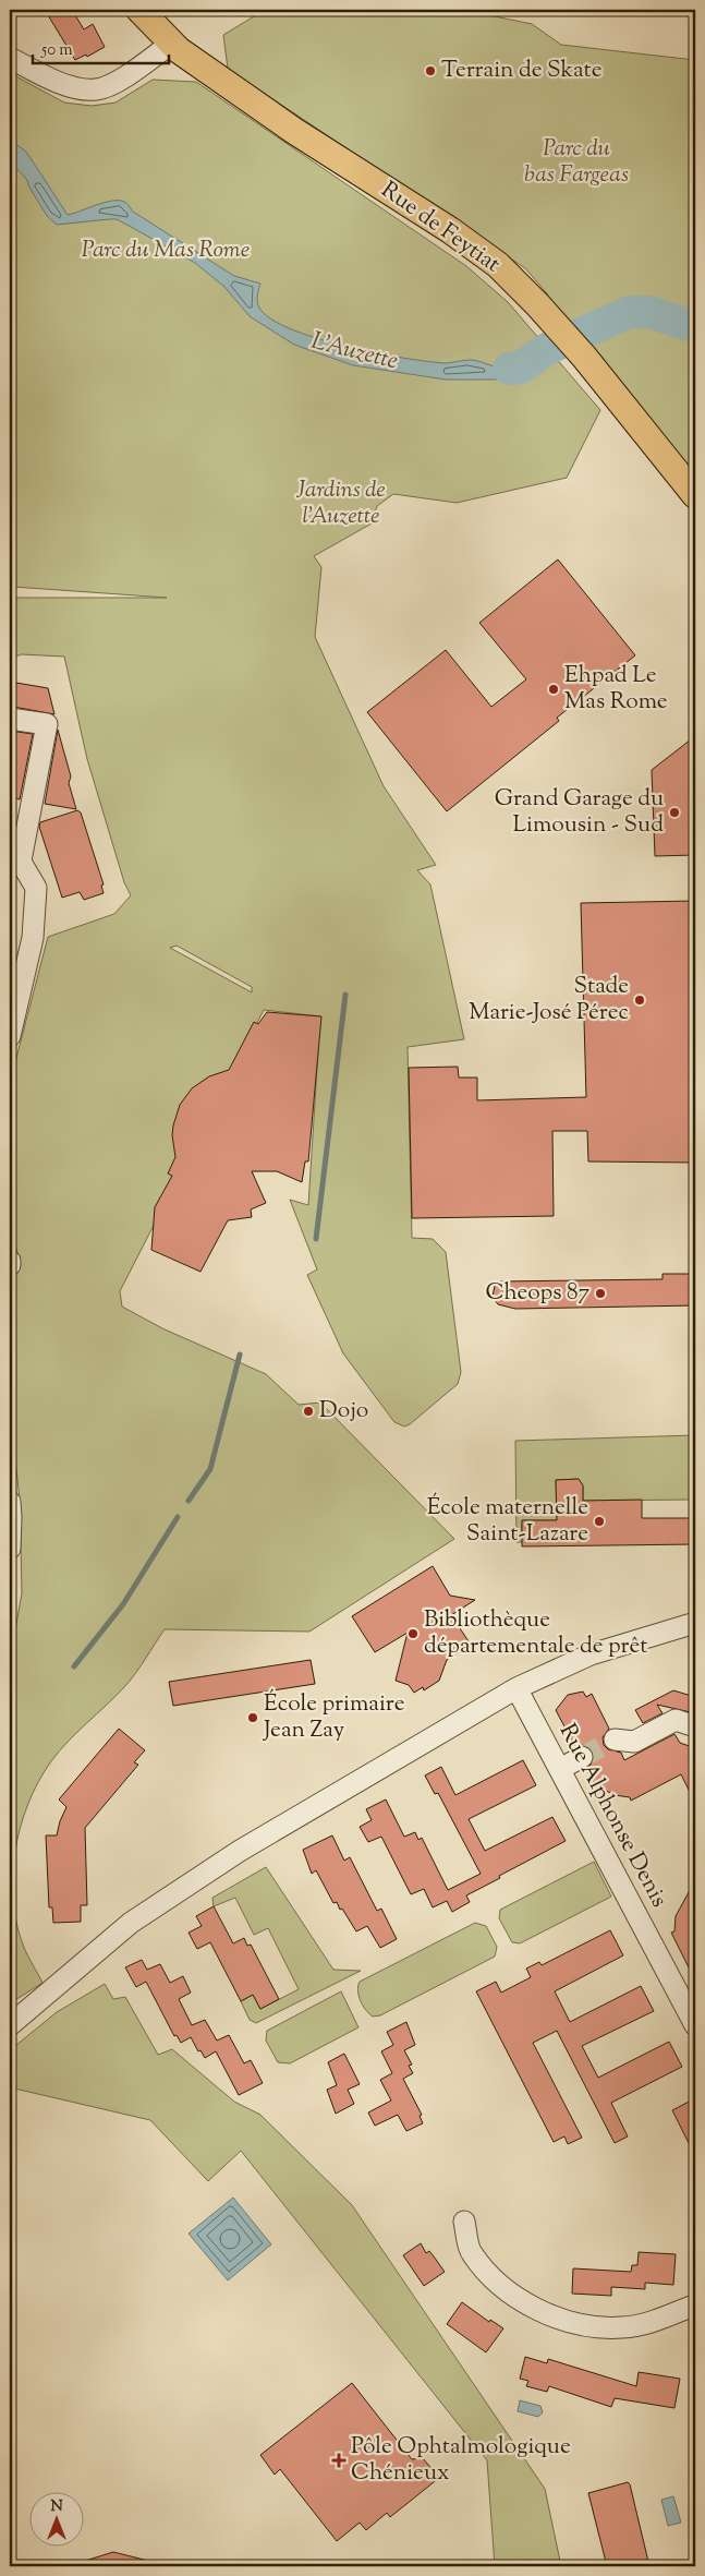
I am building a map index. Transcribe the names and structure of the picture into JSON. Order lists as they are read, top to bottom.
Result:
{
  "streets": {
    "main road": ["Rue de Feytiat"],
    "street": ["Rue Alphonse Denis"]
  },
  "water": ["L'Auzette"],
  "parks": ["Parc du bas Fargeas", "Parc du Mas Rome", "Jardins de l'Auzette"],
  "places": {
    "other": [
      "Terrain de Skate",
      "Ehpad Le Mas Rome",
      "Grand Garage du Limousin - Sud",
      "Stade Marie-José Pérec",
      "Cheops 87",
      "Dojo",
      "École maternelle Saint-Lazare",
      "Bibliothèque départementale de prêt",
      "École primaire Jean Zay"
    ],
    "health": ["Pôle Ophtalmologique Chénieux"]
  },
  "scale_bar": "50 m",
  "north": "top"
}
